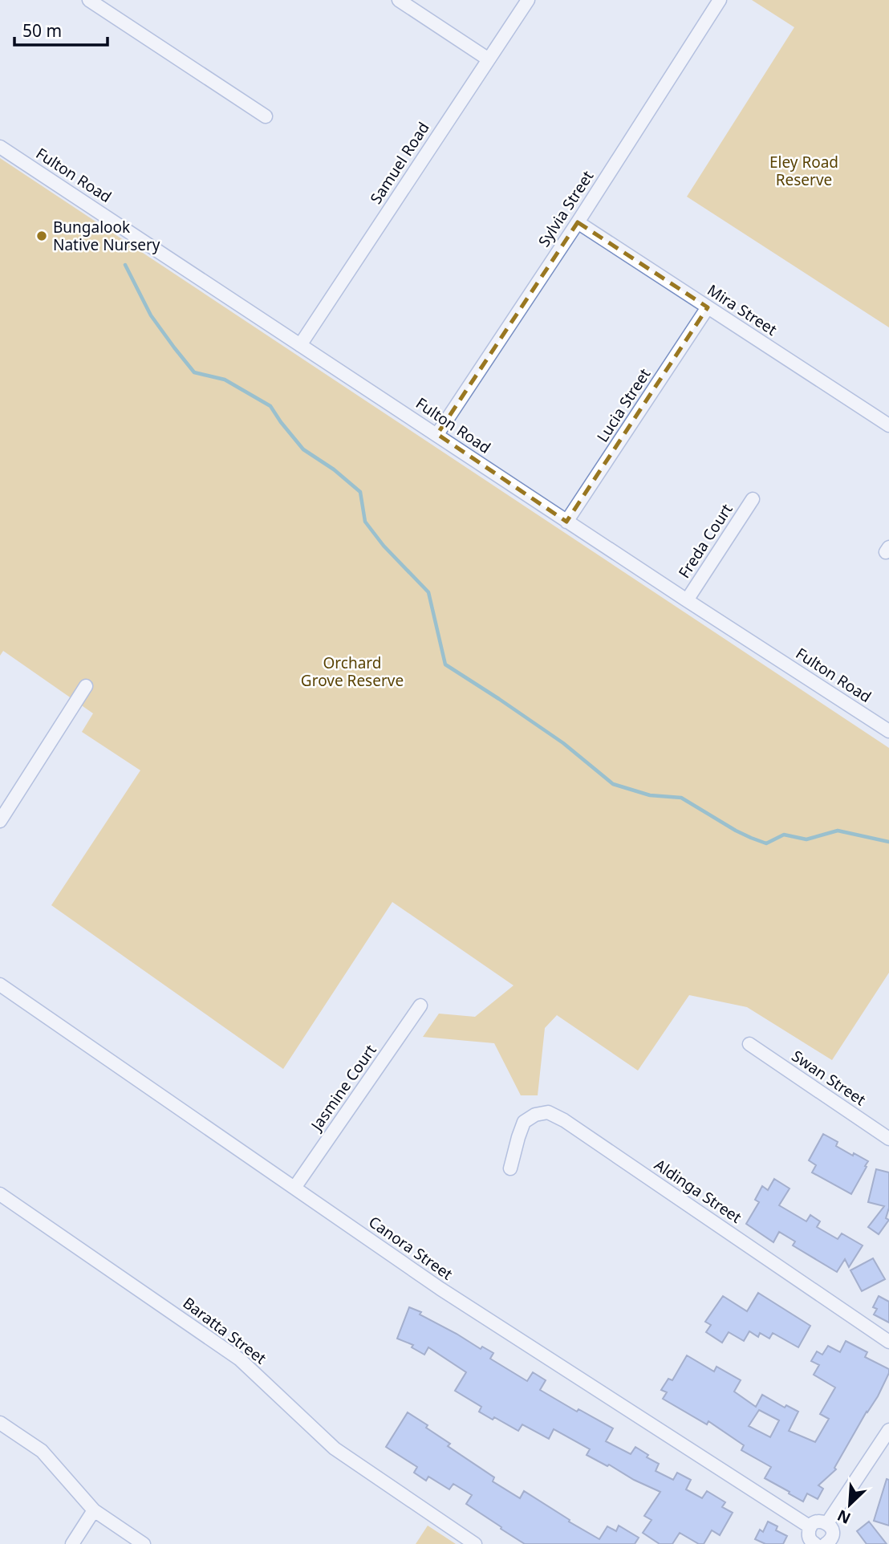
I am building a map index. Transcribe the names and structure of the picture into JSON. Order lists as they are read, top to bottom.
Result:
{
  "streets": {
    "street": [
      "Samuel Road",
      "Fulton Road",
      "Sylvia Street",
      "Mira Street",
      "Lucia Street",
      "Freda Court",
      "Swan Street",
      "Jasmine Court",
      "Aldinga Street",
      "Canora Street",
      "Baratta Street"
    ]
  },
  "crossings": [
    ["Samuel Road", "Fulton Road"],
    ["Fulton Road", "Sylvia Street"],
    ["Fulton Road", "Lucia Street"],
    ["Fulton Road", "Freda Court"],
    ["Sylvia Street", "Mira Street"],
    ["Mira Street", "Lucia Street"],
    ["Jasmine Court", "Canora Street"]
  ],
  "parks": ["Eley Road Reserve", "Orchard Grove Reserve"],
  "places": ["Bungalook Native Nursery"],
  "scale_bar": "50 m",
  "north": "bottom left"
}
